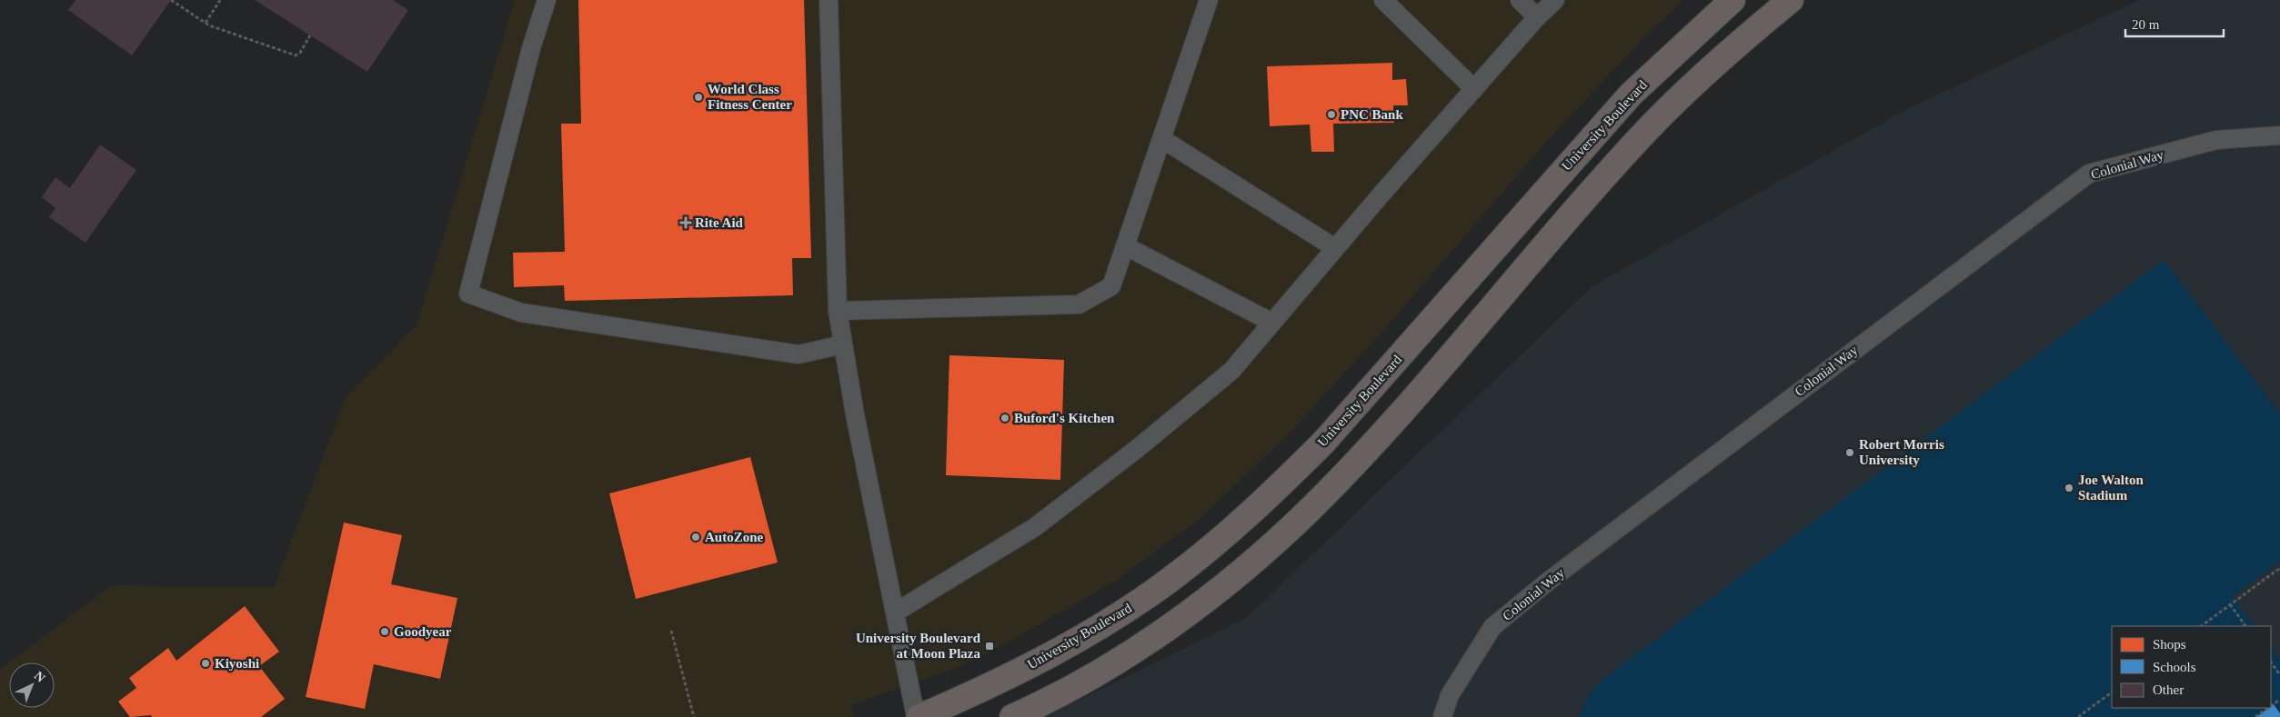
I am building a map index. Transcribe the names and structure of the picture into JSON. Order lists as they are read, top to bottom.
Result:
{
  "streets": {
    "main road": ["University Boulevard"],
    "lane": ["Colonial Way"]
  },
  "places": {
    "other": [
      "World Class Fitness Center",
      "PNC Bank",
      "Buford's Kitchen",
      "Robert Morris University",
      "Joe Walton Stadium",
      "AutoZone",
      "Goodyear",
      "Kiyoshi"
    ],
    "health": ["Rite Aid"],
    "transit": ["University Boulevard at Moon Plaza"]
  },
  "legend": ["Shops", "Schools", "Other"],
  "scale_bar": "20 m",
  "north": "top right"
}
